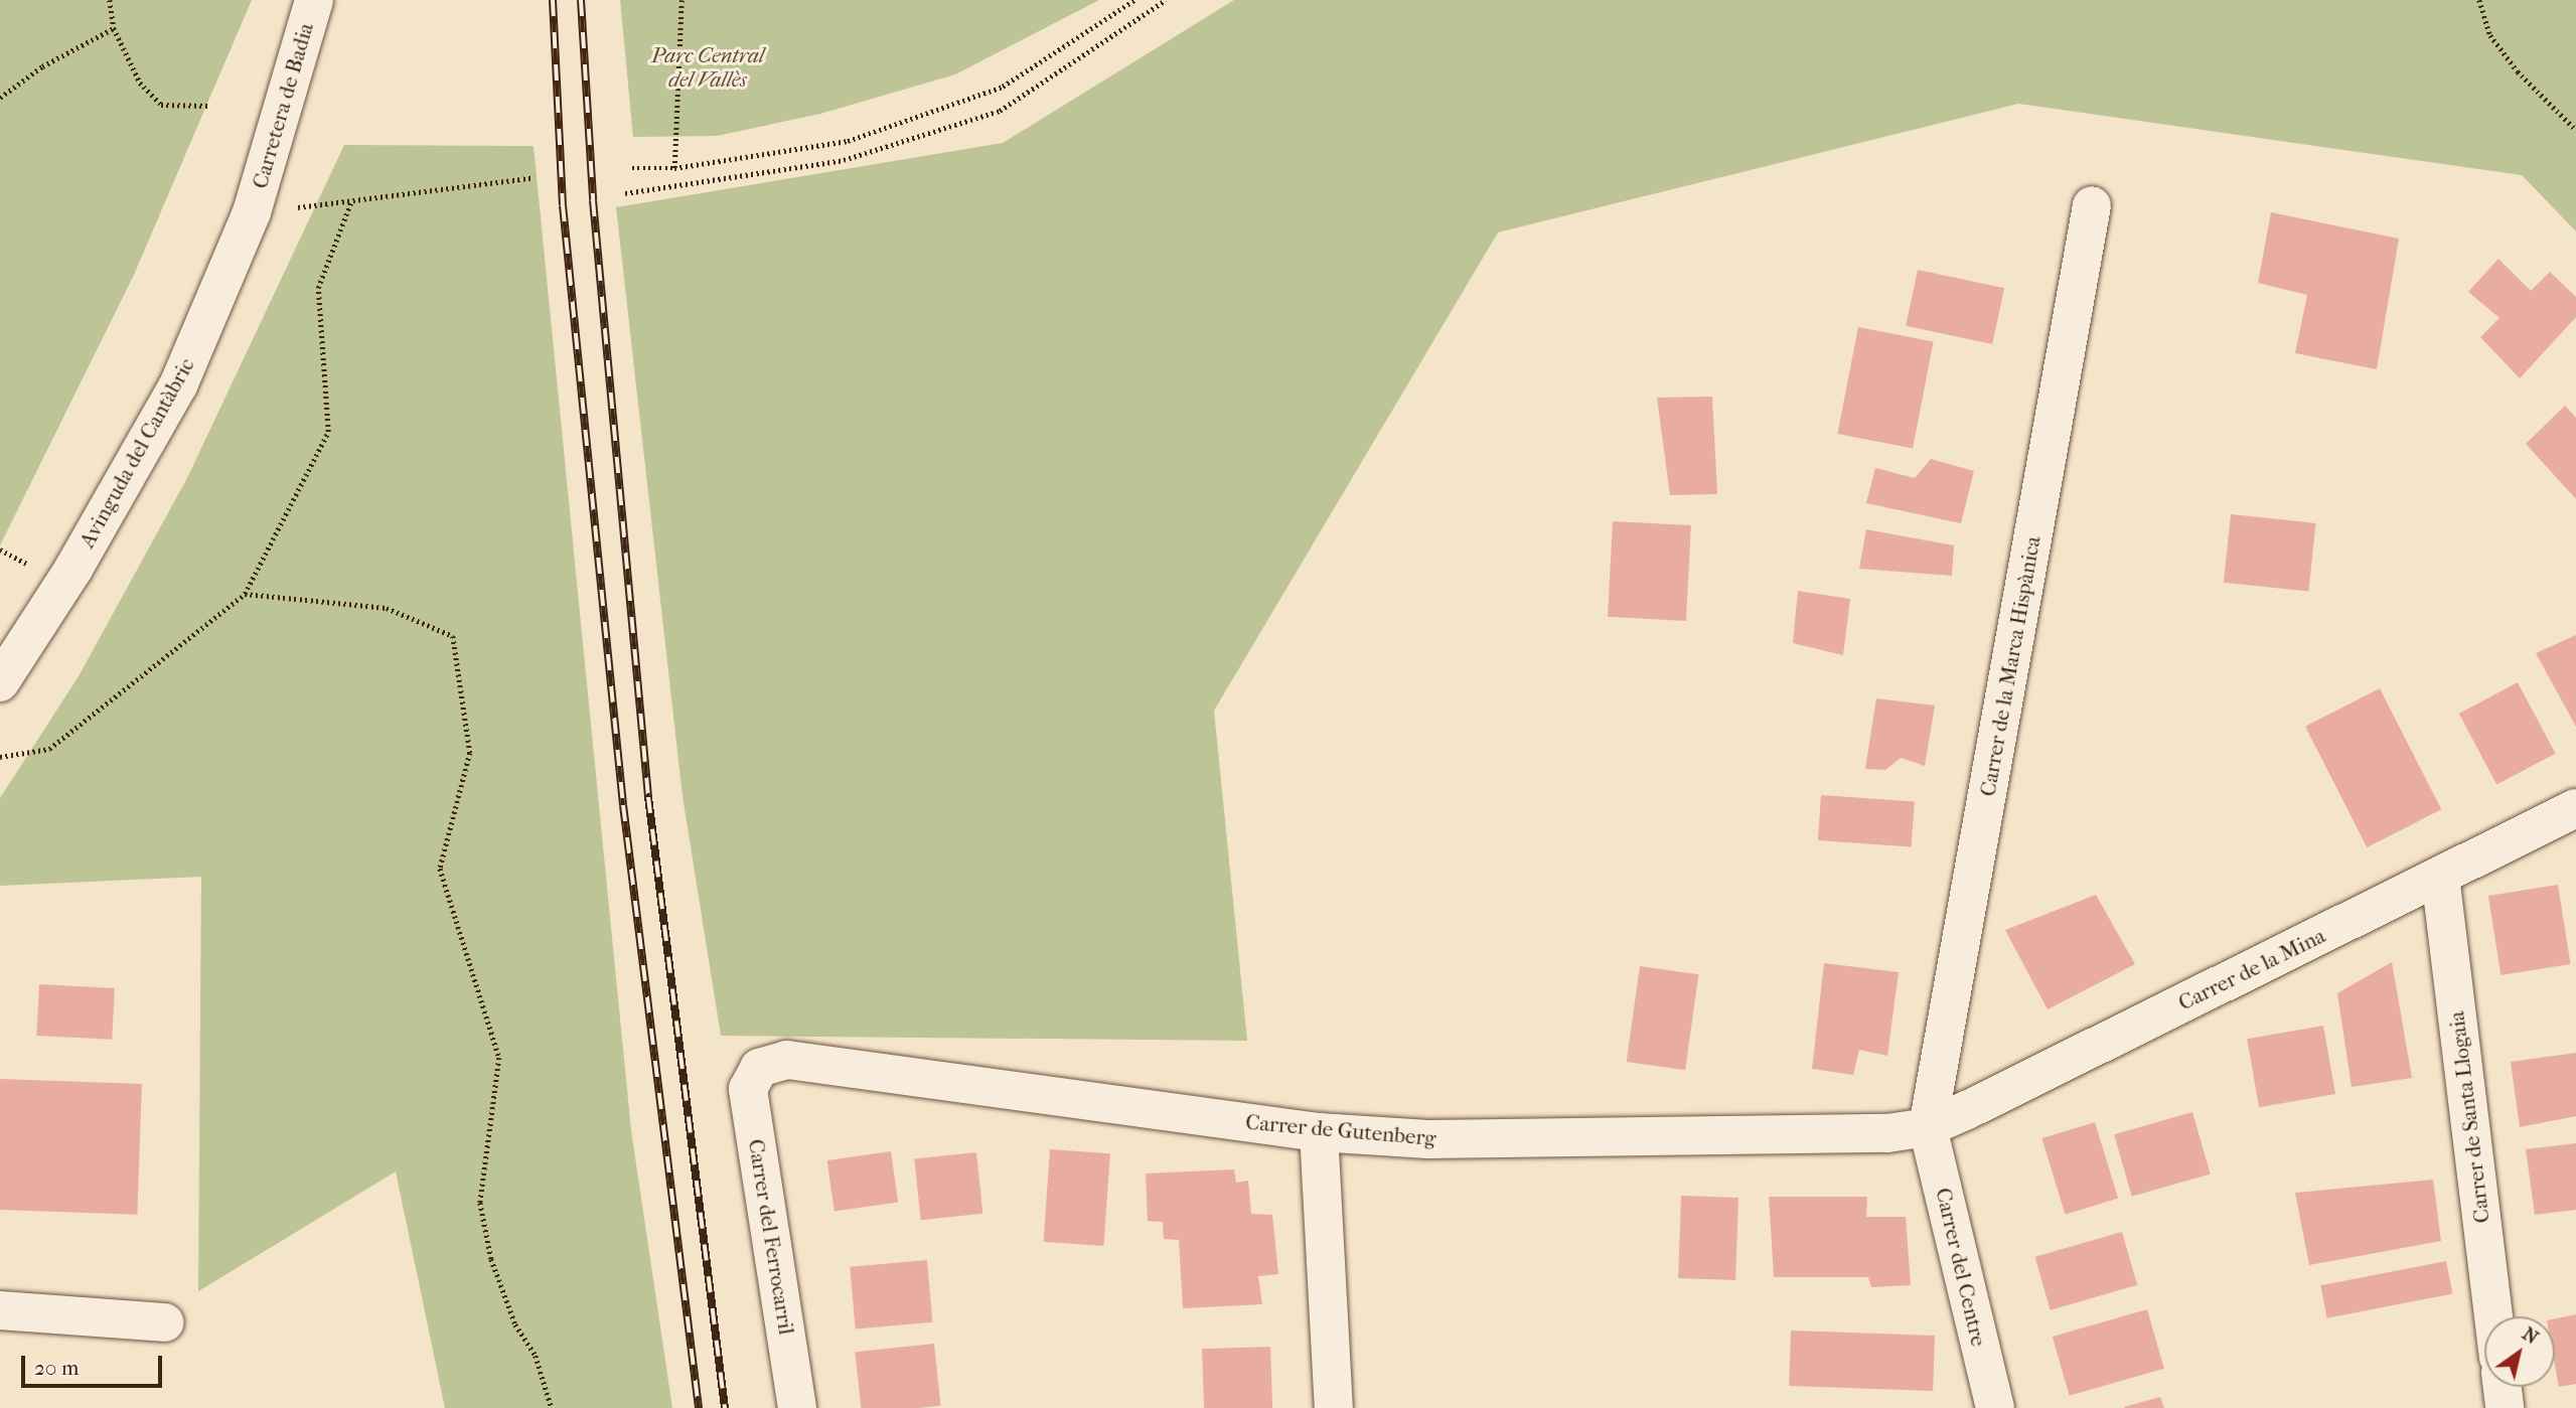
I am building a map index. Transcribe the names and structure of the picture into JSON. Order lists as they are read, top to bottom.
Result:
{
  "streets": {
    "street": [
      "Carretera de Badia",
      "Avinguda del Cantàbric",
      "Carrer de la Marca Hispànica",
      "Carrer de la Mina",
      "Carrer de Santa Llogaia",
      "Carrer de Gutenberg",
      "Carrer del Ferrocarril",
      "Carrer del Centre"
    ]
  },
  "crossings": [
    ["Carretera de Badia", "Avinguda del Cantàbric"],
    ["Carrer de la Marca Hispànica", "Carrer de la Mina"],
    ["Carrer de la Marca Hispànica", "Carrer de Gutenberg"],
    ["Carrer de la Marca Hispànica", "Carrer del Centre"],
    ["Carrer de la Mina", "Carrer de Santa Llogaia"],
    ["Carrer de la Mina", "Carrer de Gutenberg"],
    ["Carrer de la Mina", "Carrer del Centre"],
    ["Carrer de Gutenberg", "Carrer del Ferrocarril"],
    ["Carrer de Gutenberg", "Carrer del Centre"]
  ],
  "parks": ["Parc Central del Vallès"],
  "scale_bar": "20 m",
  "north": "top right"
}
